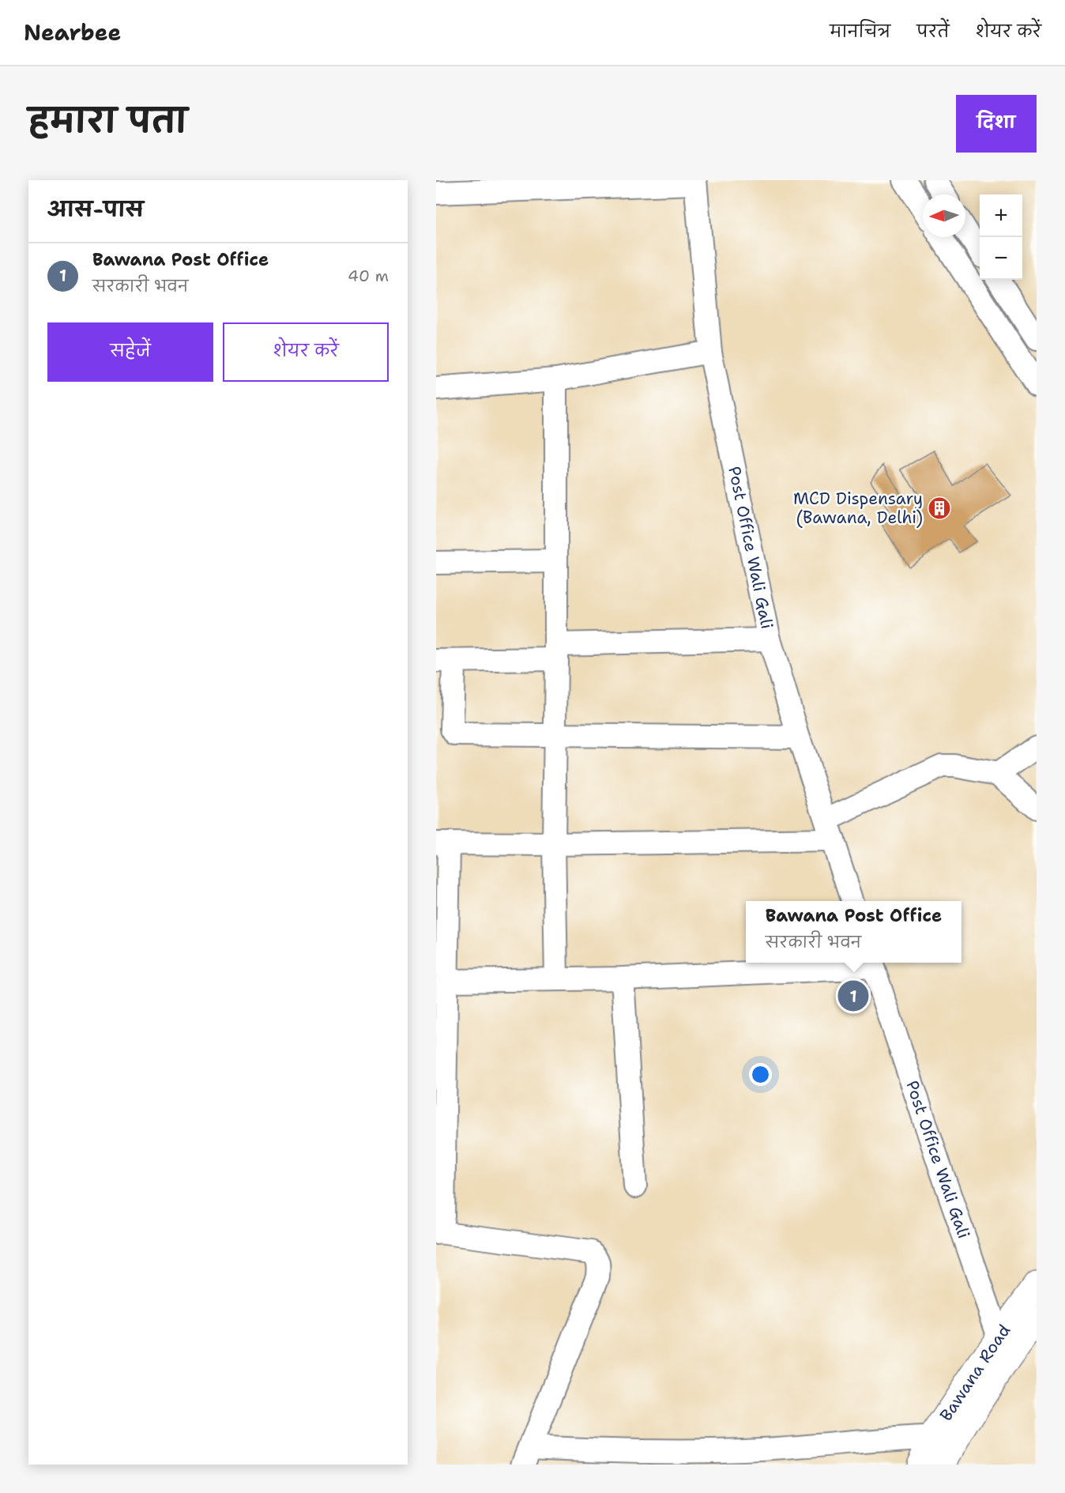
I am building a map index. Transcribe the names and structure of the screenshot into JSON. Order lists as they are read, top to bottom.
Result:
{
  "streets": {
    "main road": ["Bawana Road"],
    "street": ["Post Office Wali Gali"]
  },
  "crossings": [
    ["Post Office Wali Gali", "Bawana Road"]
  ],
  "places": {
    "building": ["MCD Dispensary (Bawana, Delhi)"]
  },
  "north": "left",
  "page": {
    "header": "Nearbee",
    "nav": ["मानचित्र", "परतें", "शेयर करें"],
    "title": "हमारा पता",
    "buttons": [
      "दिशा",
      ["सहेजें", "शेयर करें"]
    ],
    "heading": "आस-पास",
    "map_buttons": ["+", "−"],
    "list": [
      {
        "mark": "1",
        "name": "Bawana Post Office",
        "note": "सरकारी भवन",
        "value": "40 m"
      }
    ],
    "popup": ["Bawana Post Office", "सरकारी भवन"],
    "pins": "1"
  }
}
